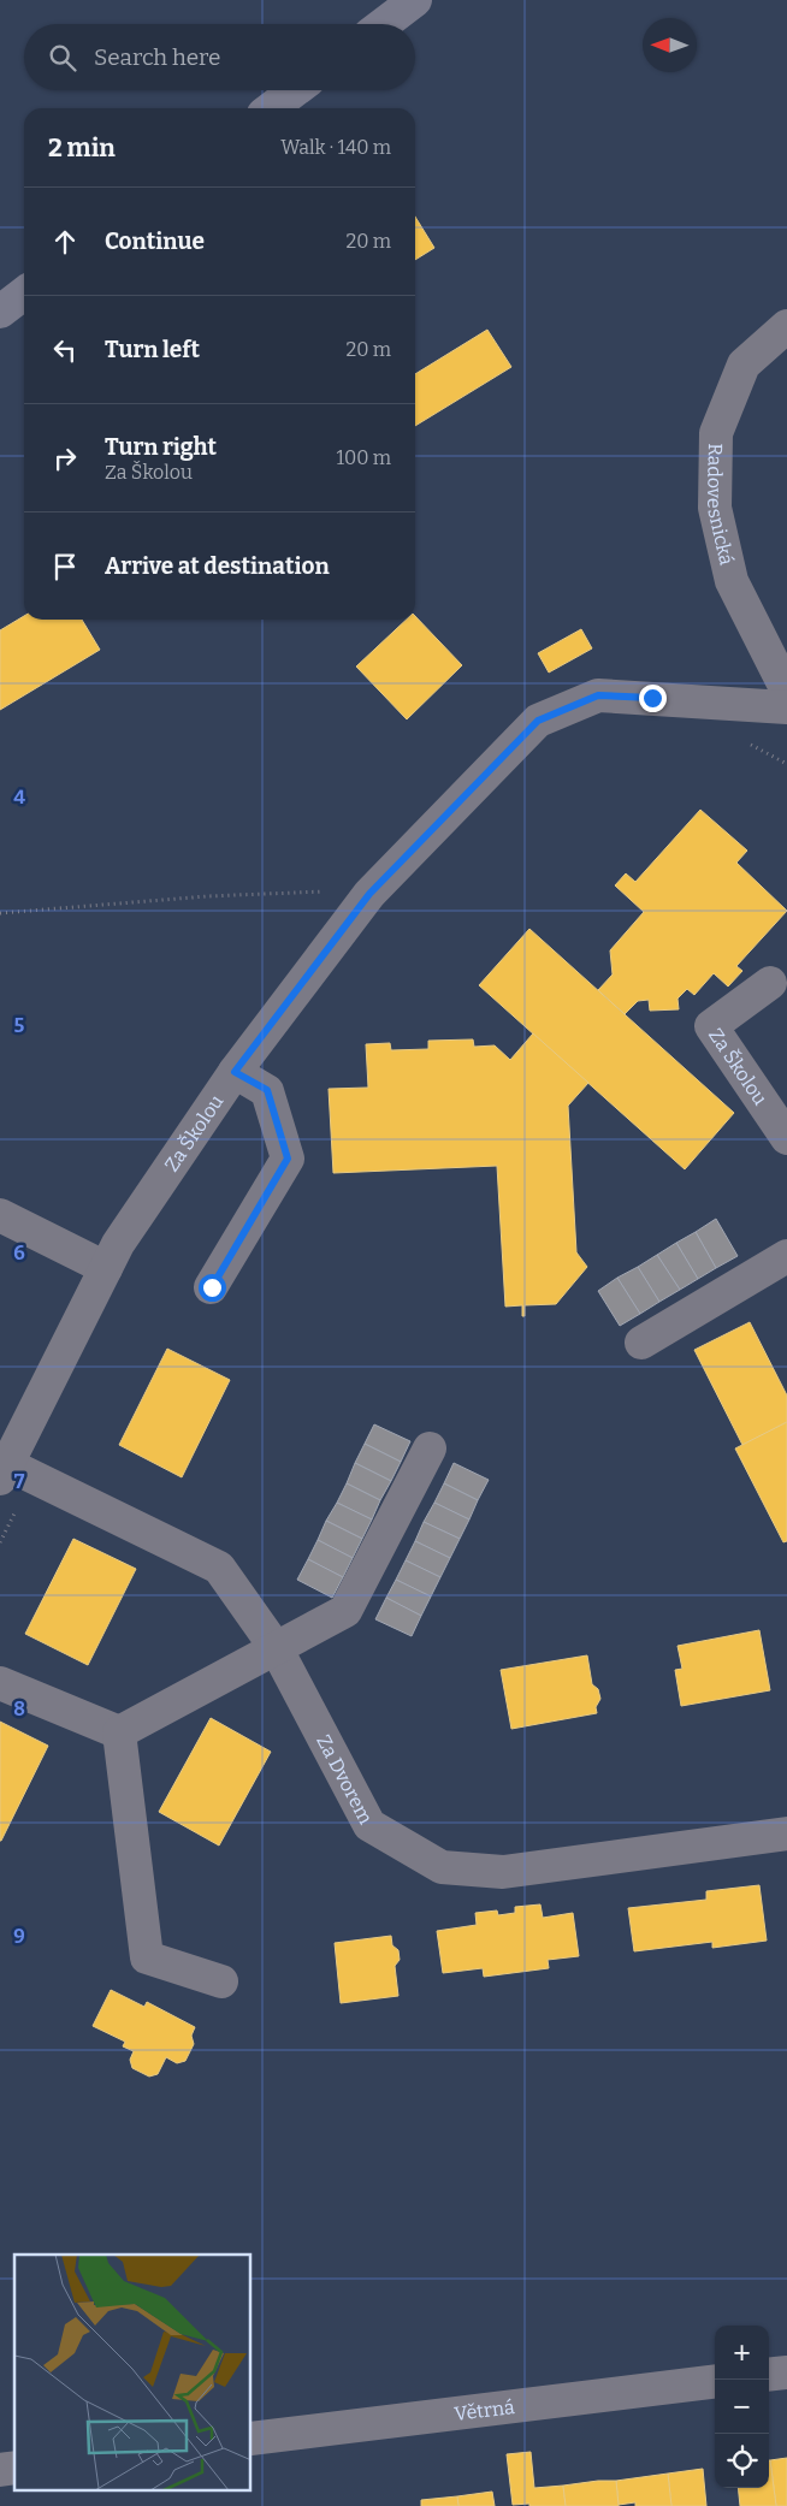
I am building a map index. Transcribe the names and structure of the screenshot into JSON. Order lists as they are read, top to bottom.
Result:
{
  "streets": {
    "street": [
      "Radovesnická",
      "Za Školou",
      "Za Dvorem",
      "Větrná"
    ]
  },
  "crossings": [
    ["Za Školou", "Za Dvorem"]
  ],
  "north": "left",
  "page": {
    "search": "Search here",
    "heading": ["2 min", "Walk · 140 m"],
    "list": [
      ["Continue", "20 m"],
      ["Turn left", "20 m"],
      ["Turn right", "Za Školou", "100 m"],
      "Arrive at destination"
    ],
    "map_buttons": ["+", "−"]
  },
  "grid": {
    "rows": [
      "4",
      "5",
      "6",
      "7",
      "8",
      "9"
    ]
  }
}
